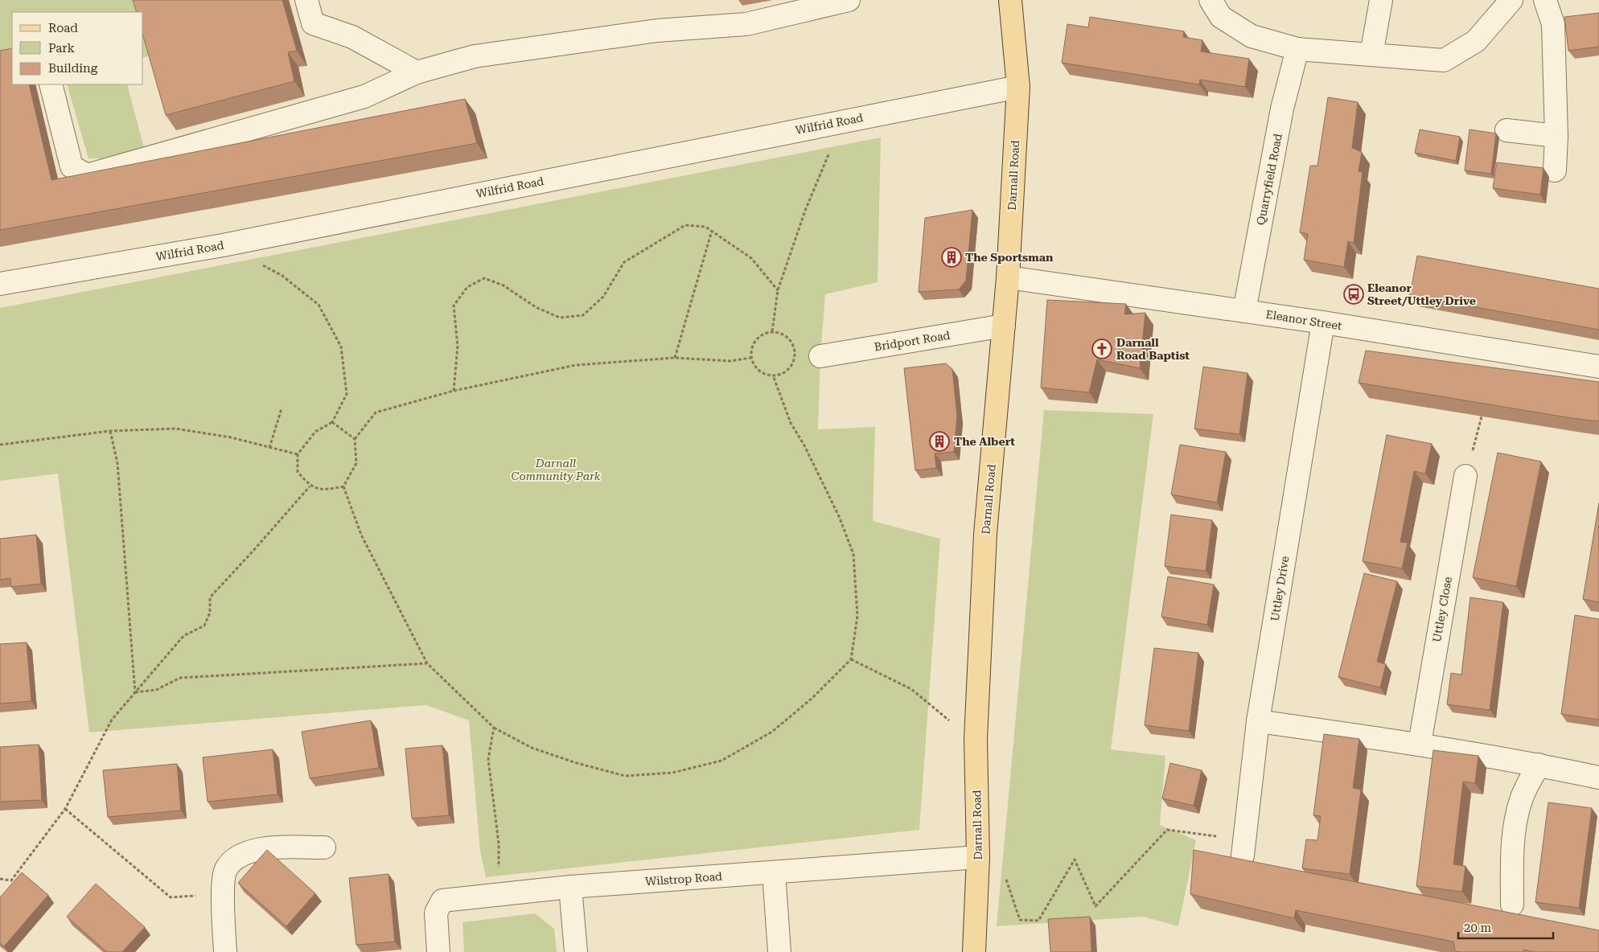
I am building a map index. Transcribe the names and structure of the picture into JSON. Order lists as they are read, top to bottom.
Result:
{
  "streets": {
    "main road": ["Darnall Road"],
    "street": [
      "Wilfrid Road",
      "Quarryfield Road",
      "Eleanor Street",
      "Bridport Road",
      "Uttley Drive",
      "Uttley Close",
      "Wilstrop Road"
    ]
  },
  "crossings": [
    ["Wilfrid Road", "Darnall Road"],
    ["Darnall Road", "Eleanor Street"],
    ["Darnall Road", "Bridport Road"],
    ["Darnall Road", "Wilstrop Road"],
    ["Quarryfield Road", "Eleanor Street"],
    ["Eleanor Street", "Uttley Drive"]
  ],
  "parks": ["Darnall Community Park"],
  "places": {
    "building": ["The Sportsman", "The Albert"],
    "bus stop": ["Eleanor Street/Uttley Drive"],
    "church": ["Darnall Road Baptist"]
  },
  "legend": ["Road", "Park", "Building"],
  "scale_bar": "20 m"
}
